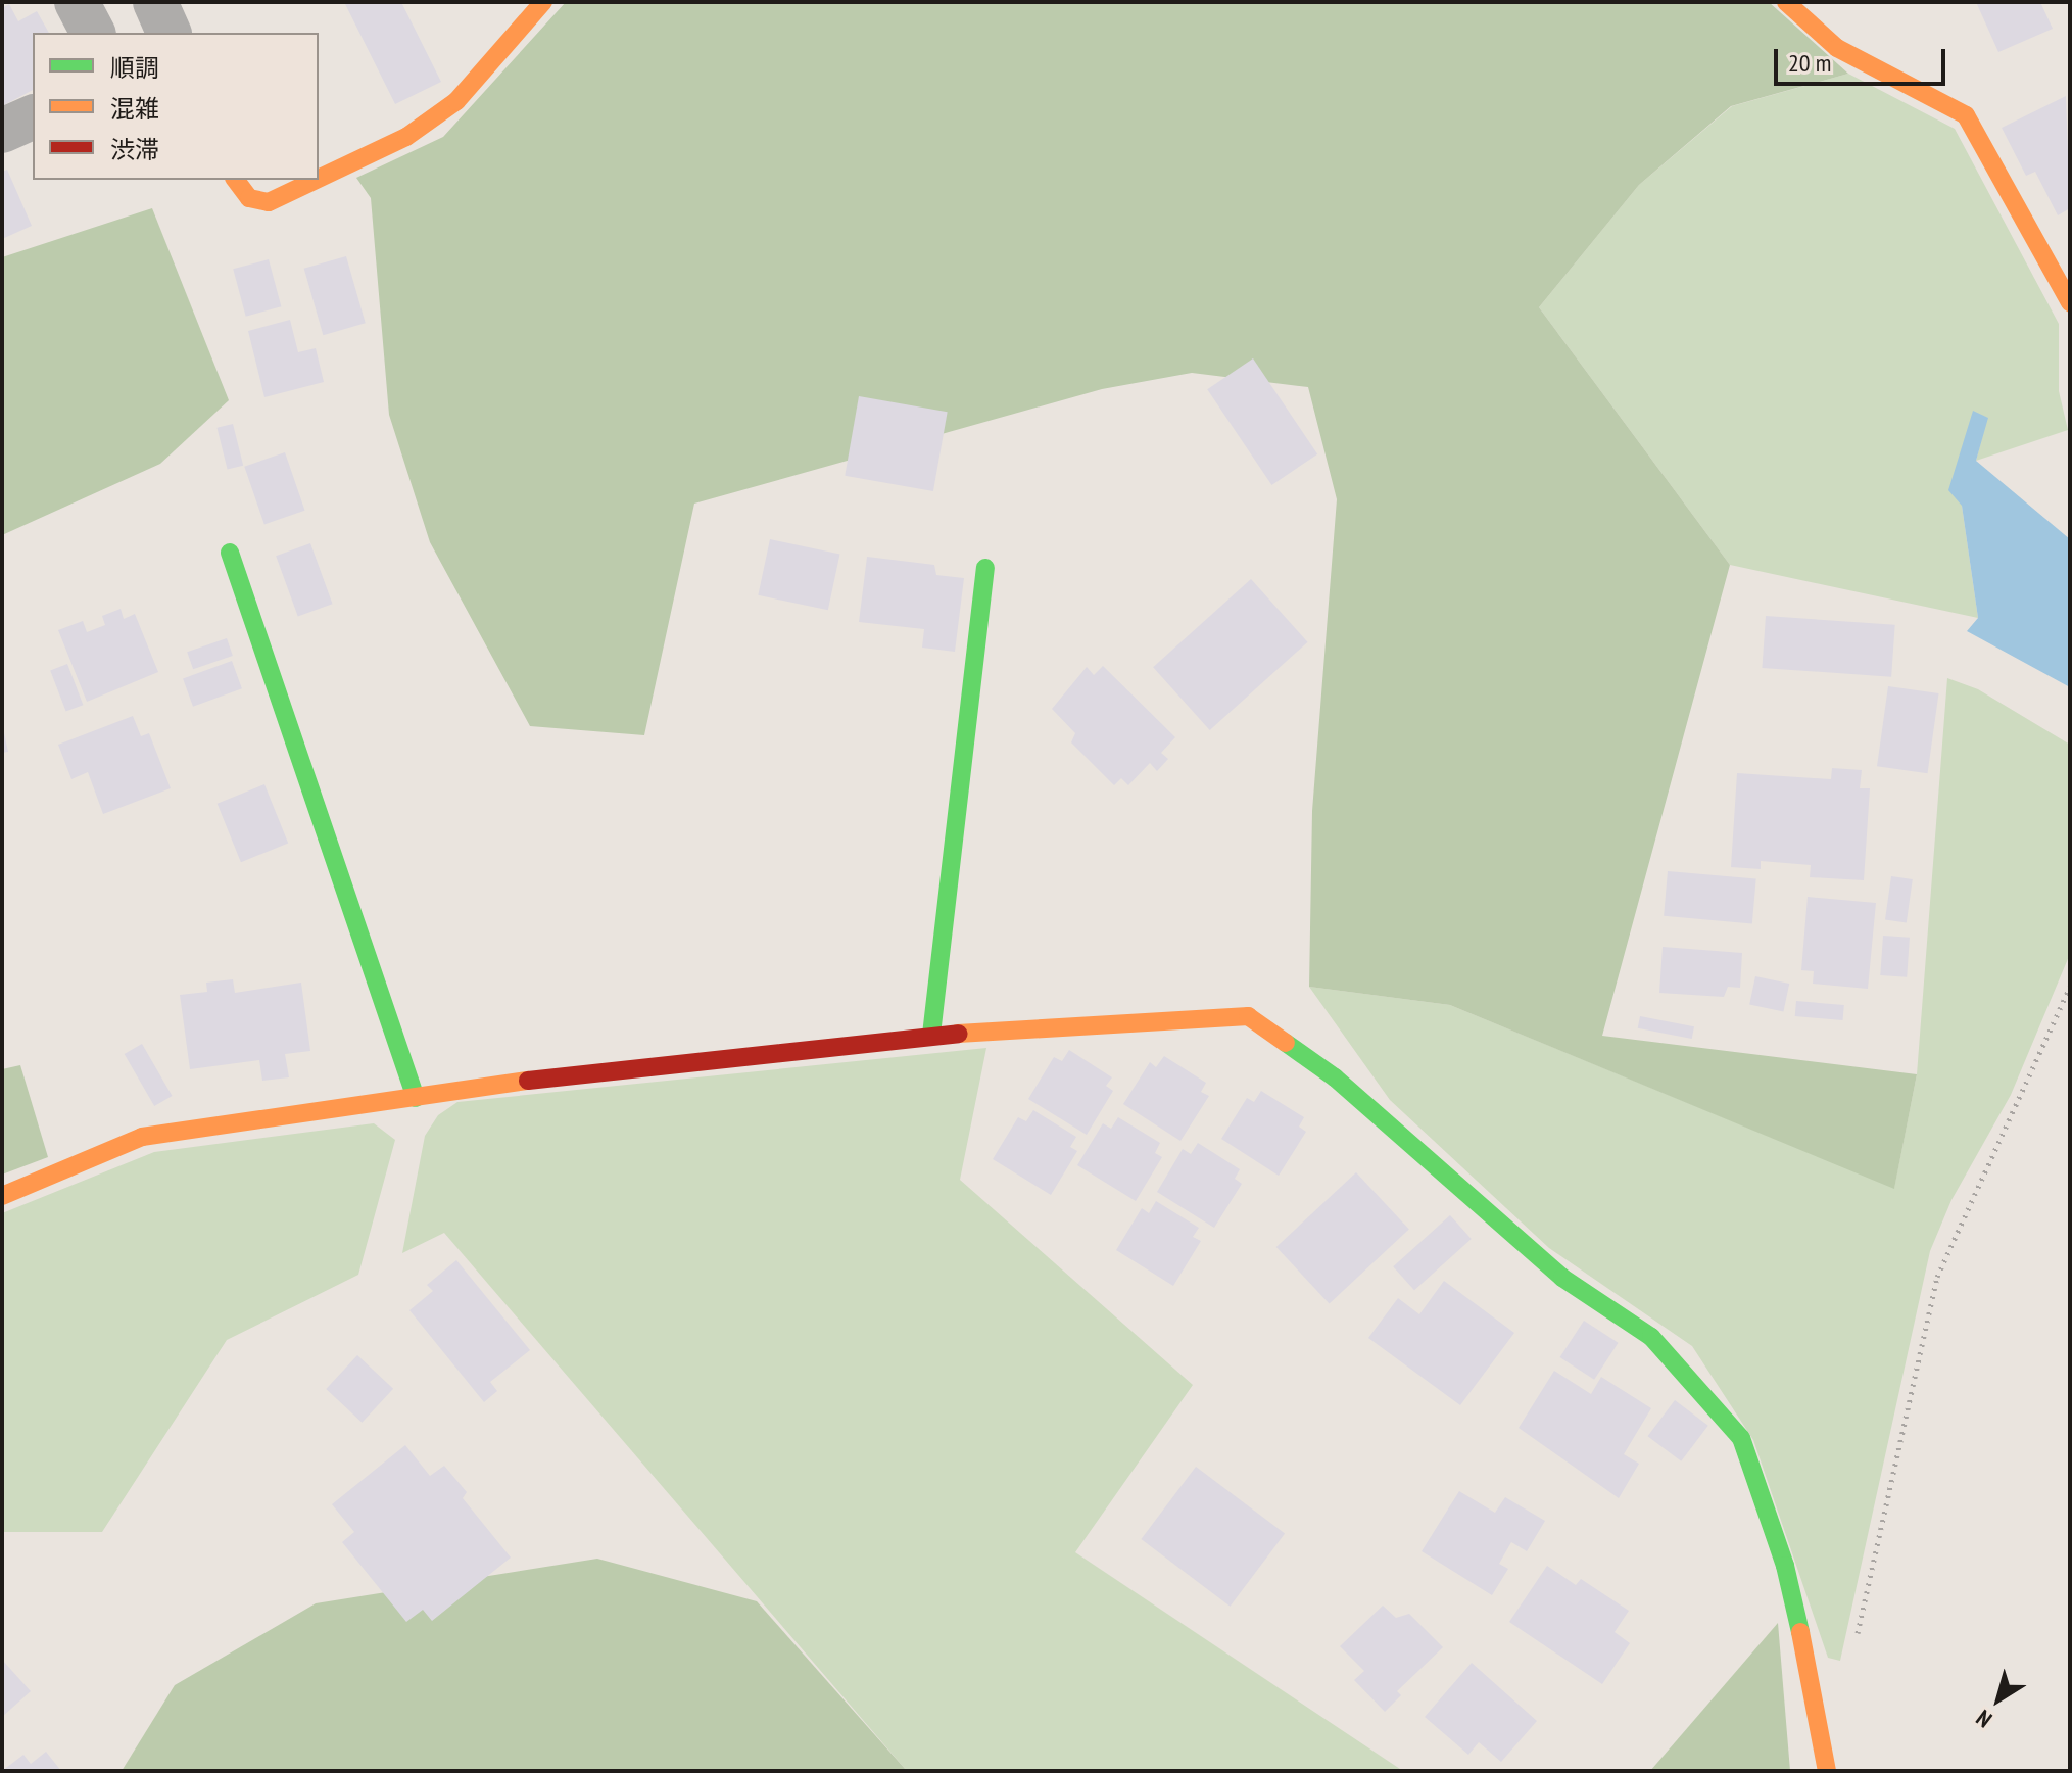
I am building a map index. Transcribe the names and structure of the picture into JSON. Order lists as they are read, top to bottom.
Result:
{
  "legend": ["順調", "混雑", "渋滞"],
  "scale_bar": "20 m",
  "north": "bottom left"
}
